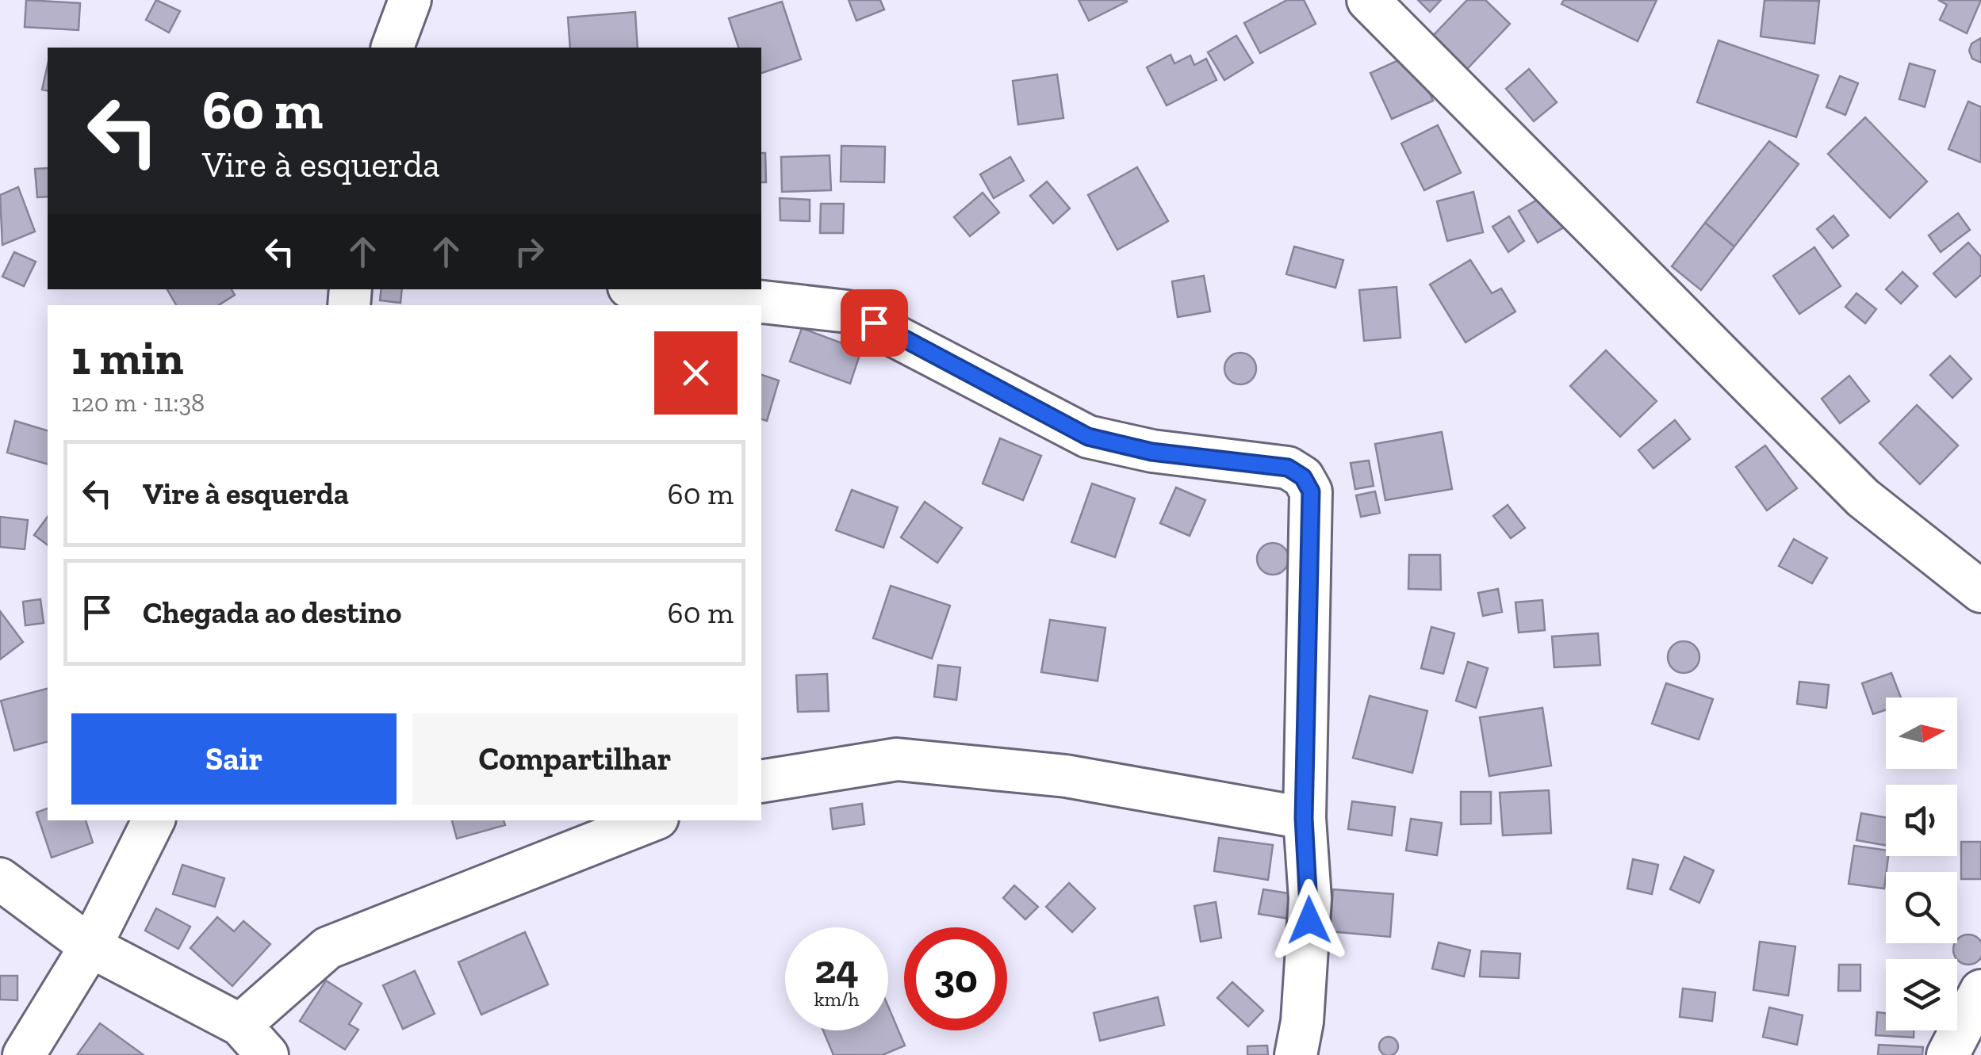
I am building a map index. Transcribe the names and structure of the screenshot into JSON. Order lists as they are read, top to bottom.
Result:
{
  "north": "right",
  "page": {
    "turn": ["60 m", "Vire à esquerda"],
    "heading": ["1 min", "120 m · 11:38"],
    "list": [
      {
        "name": "Vire à esquerda",
        "value": "60 m"
      },
      {
        "name": "Chegada ao destino",
        "value": "60 m"
      }
    ],
    "buttons": ["Sair", "Compartilhar"],
    "speed": "24 km/h",
    "limit": "30"
  }
}
